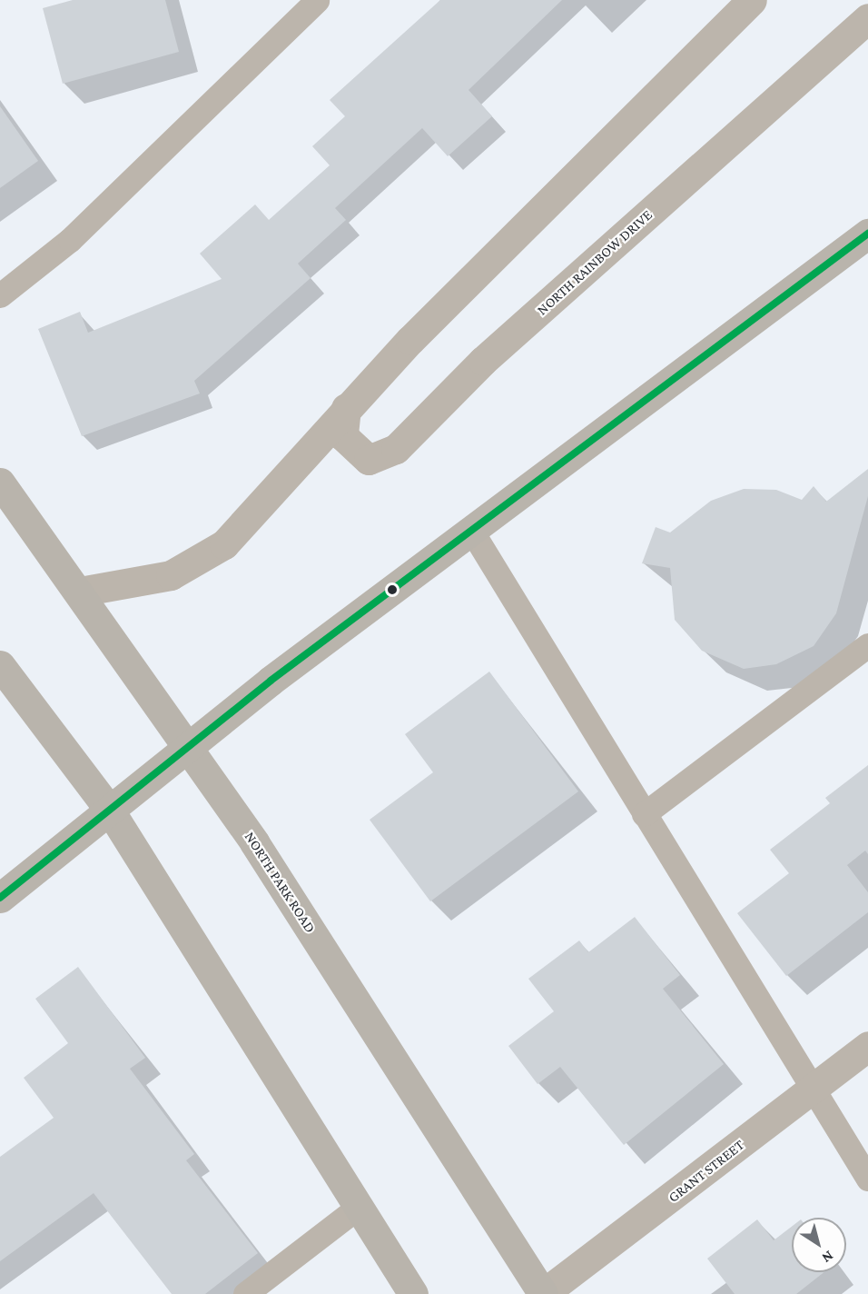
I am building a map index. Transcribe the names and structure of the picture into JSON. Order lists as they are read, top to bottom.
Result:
{
  "streets": {
    "street": ["NORTH RAINBOW DRIVE", "NORTH PARK ROAD", "GRANT STREET"]
  },
  "crossings": [
    ["NORTH PARK ROAD", "GRANT STREET"]
  ],
  "north": "bottom right"
}
